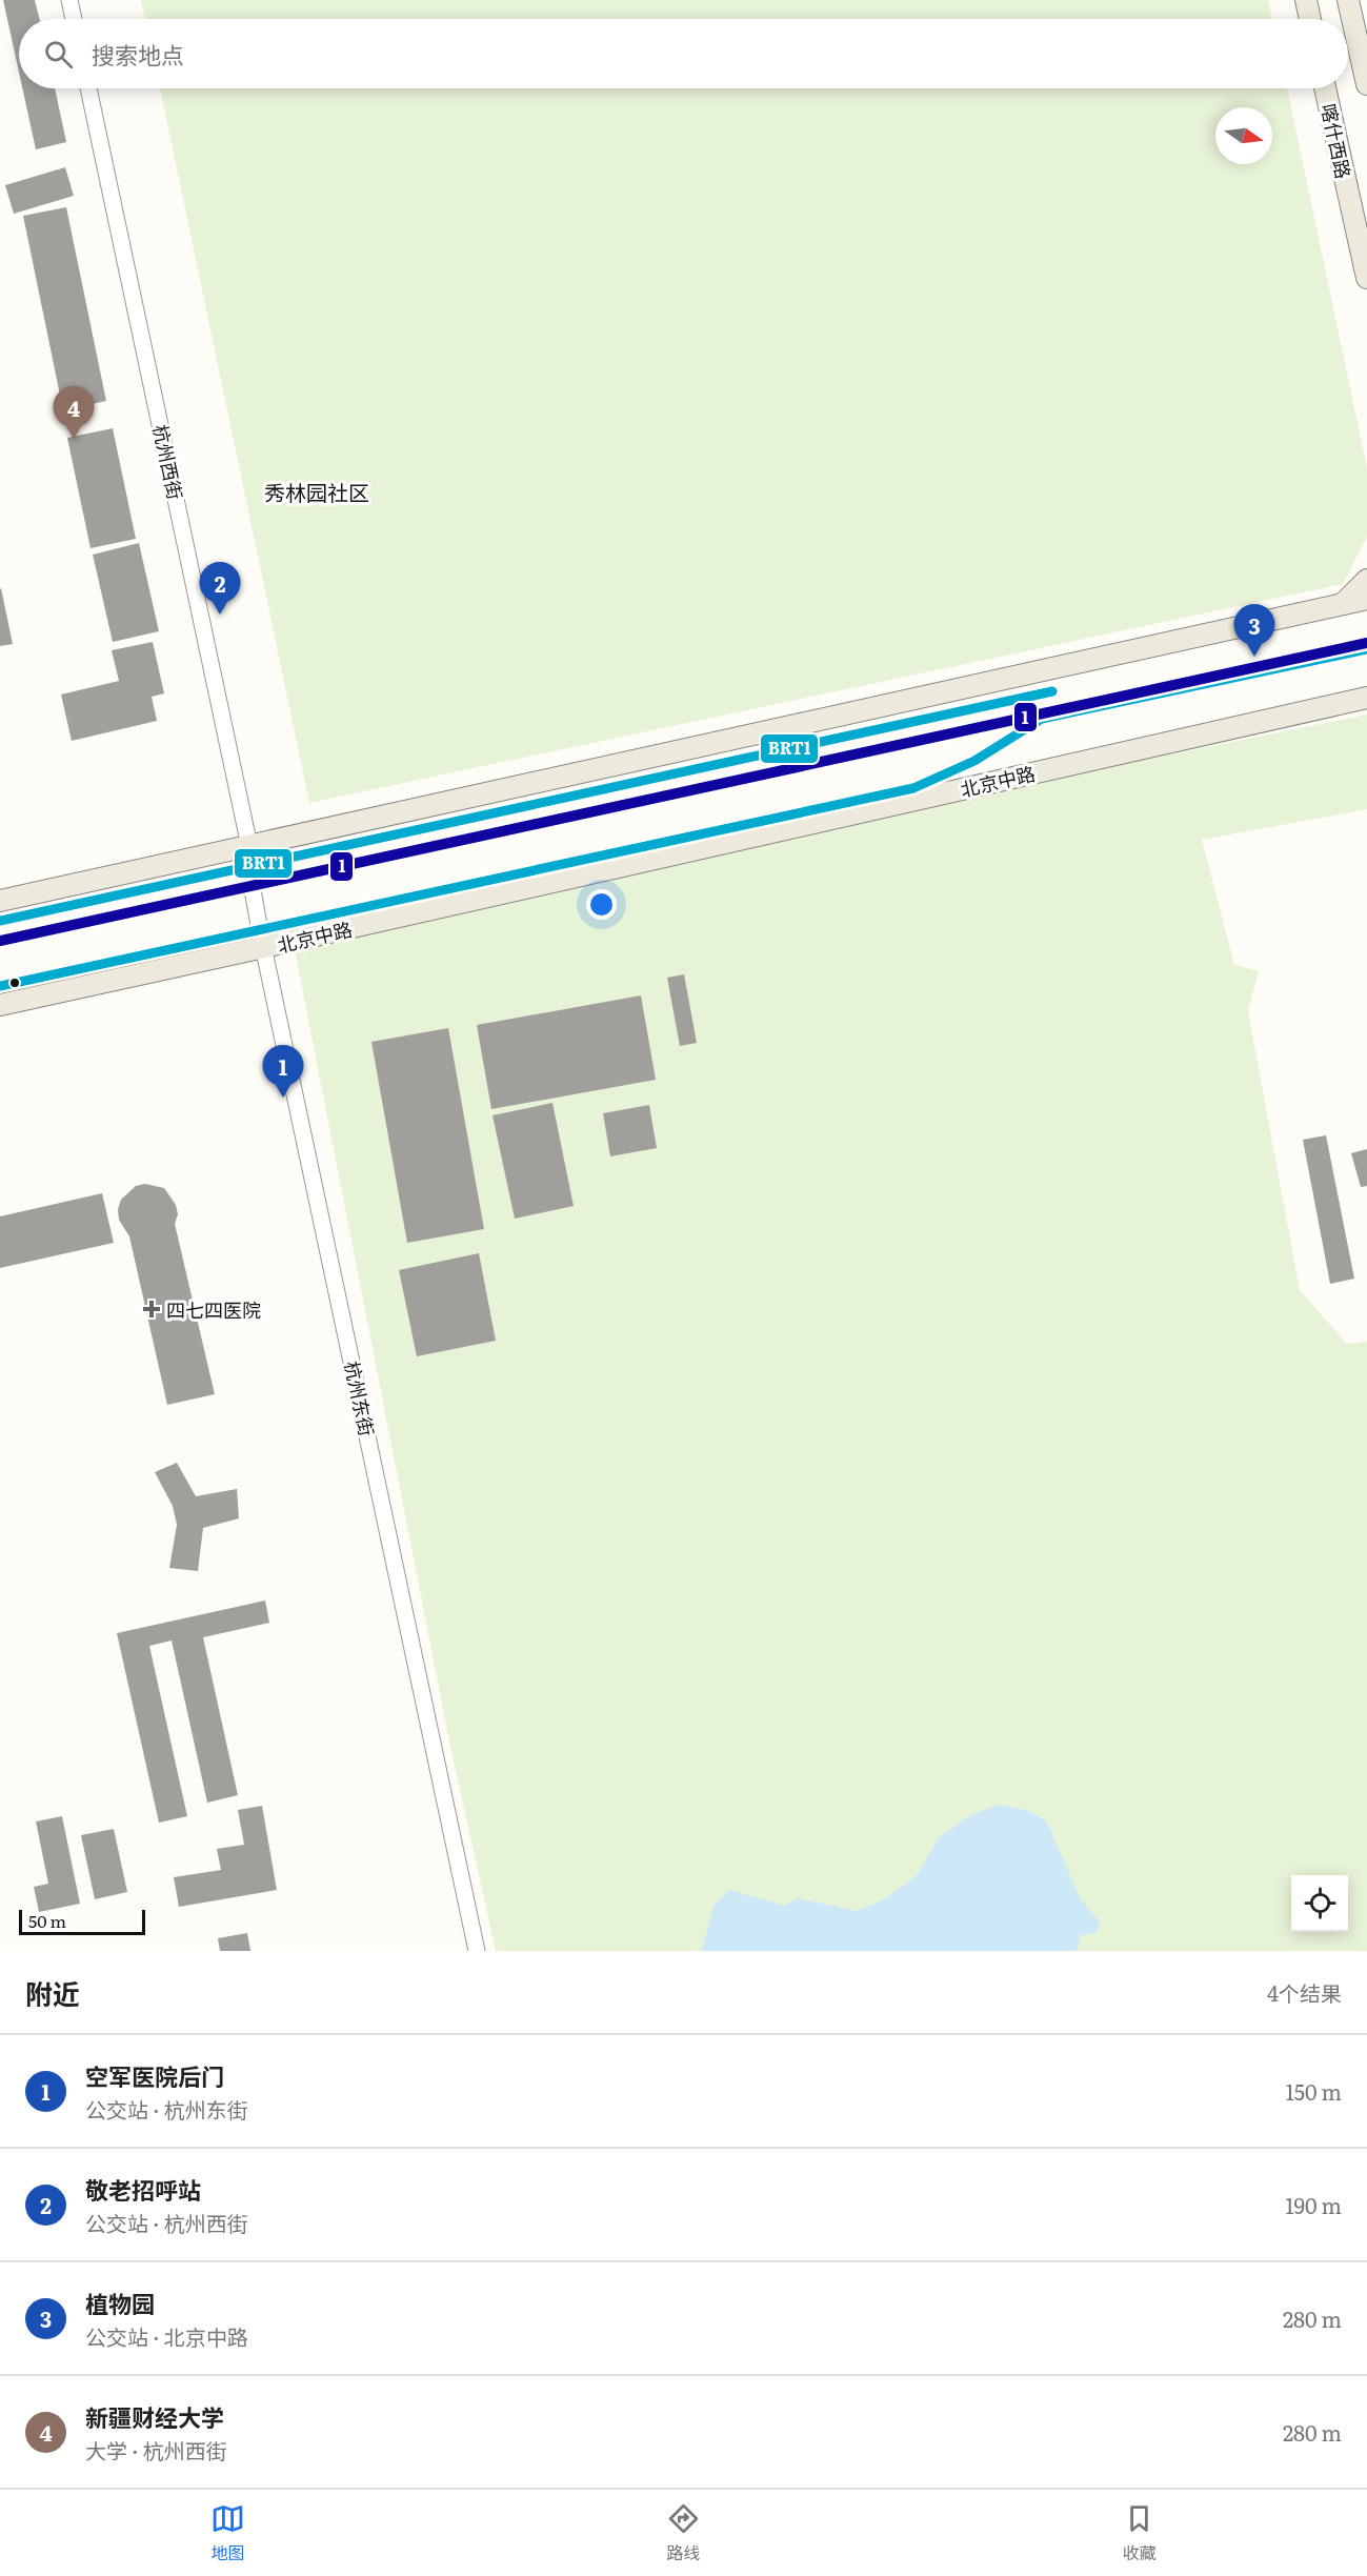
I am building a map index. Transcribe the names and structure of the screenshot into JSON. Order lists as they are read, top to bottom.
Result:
{
  "streets": {
    "main road": ["喀什西路", "北京中路"],
    "street": ["杭州西街", "杭州东街"]
  },
  "crossings": [
    ["杭州西街", "杭州东街"],
    ["北京中路", "杭州东街"]
  ],
  "districts": ["秀林园社区"],
  "places": {
    "health": ["四七四医院"]
  },
  "lines": ["transit line 1", "transit line BRT1"],
  "scale_bar": "50 m",
  "north": "right",
  "page": {
    "search": "搜索地点",
    "pins": [
      "4",
      "2",
      "3",
      "1"
    ],
    "scale": "50 m",
    "heading": ["附近", "4个结果"],
    "list": [
      {
        "mark": "1",
        "name": "空军医院后门",
        "note": "公交站 · 杭州东街",
        "value": "150 m"
      },
      {
        "mark": "2",
        "name": "敬老招呼站",
        "note": "公交站 · 杭州西街",
        "value": "190 m"
      },
      {
        "mark": "3",
        "name": "植物园",
        "note": "公交站 · 北京中路",
        "value": "280 m"
      },
      {
        "mark": "4",
        "name": "新疆财经大学",
        "note": "大学 · 杭州西街",
        "value": "280 m"
      }
    ],
    "nav": ["地图", "路线", "收藏"]
  }
}
